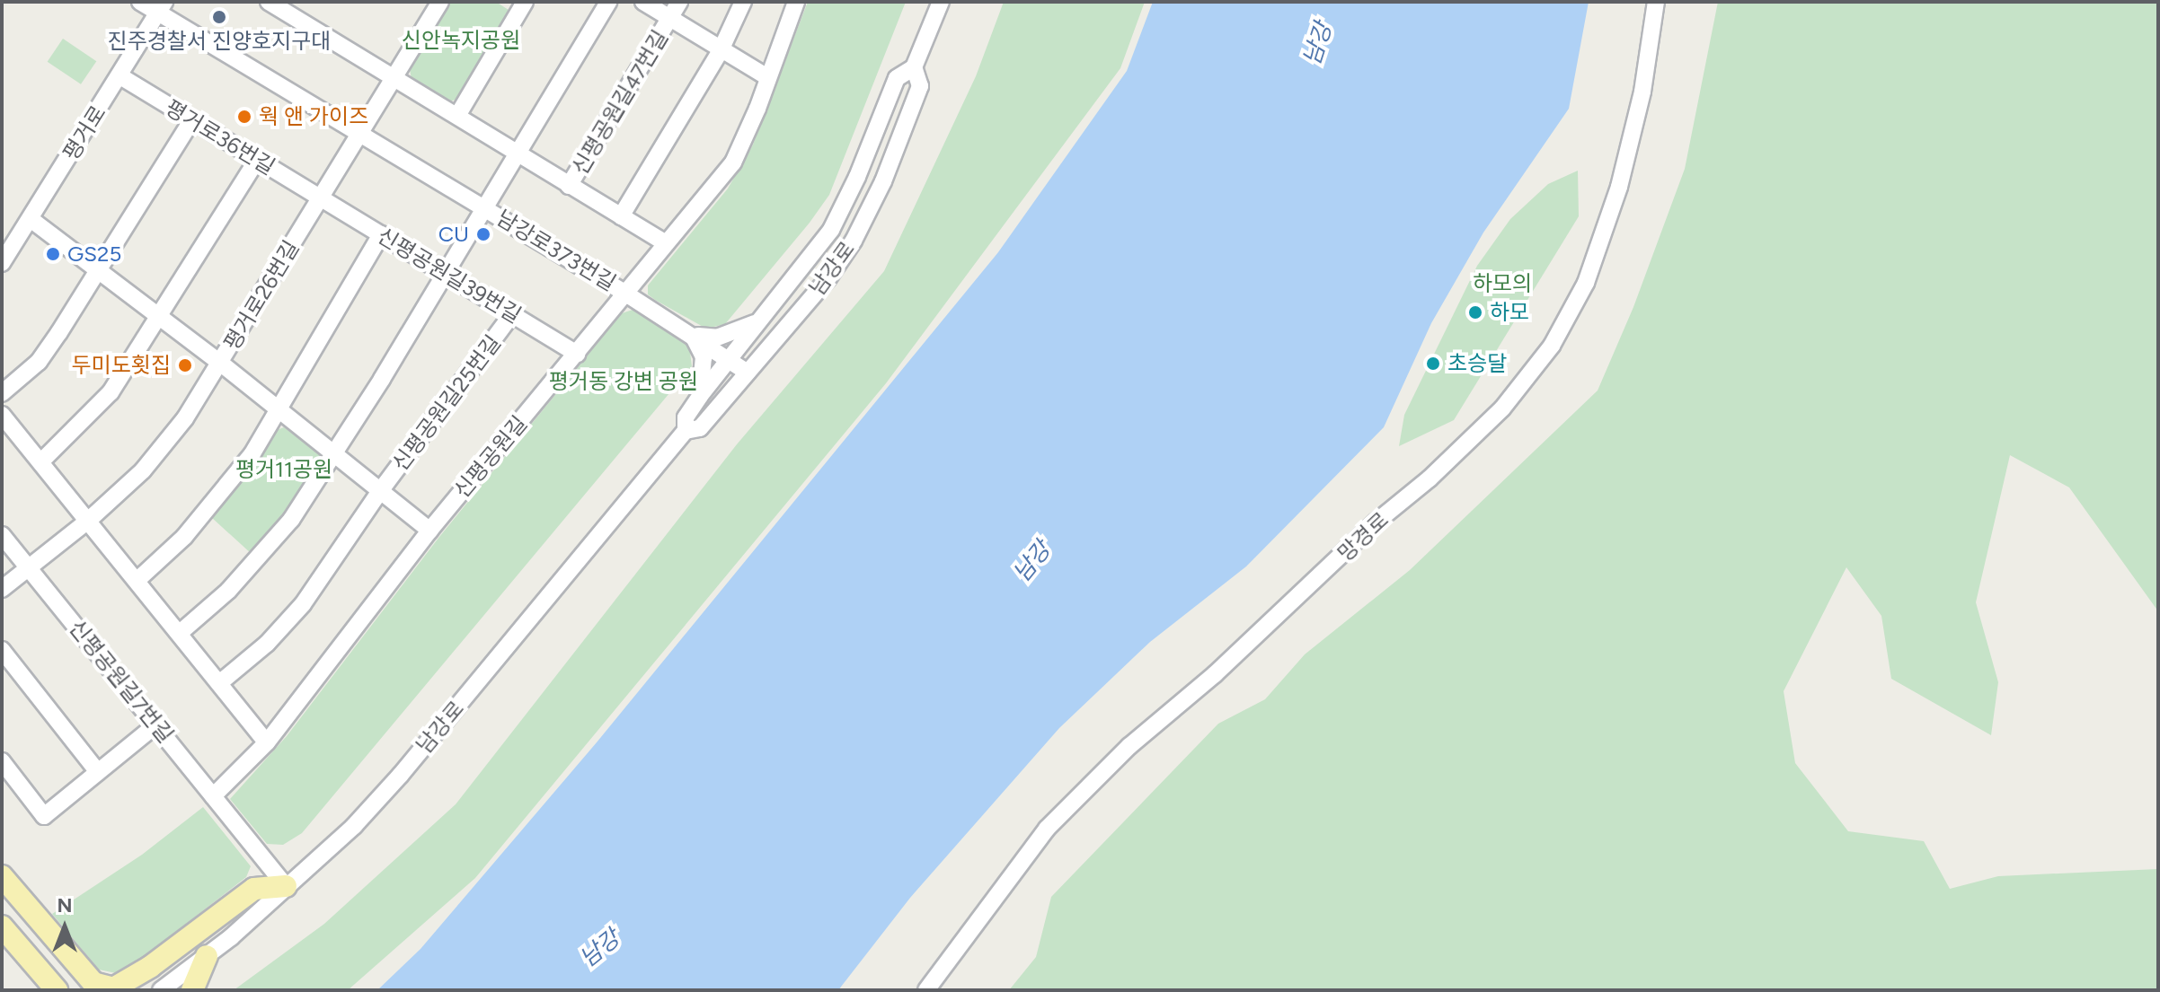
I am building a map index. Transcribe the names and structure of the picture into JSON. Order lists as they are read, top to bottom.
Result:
{
  "streets": {
    "street": [
      "신평공원길47번길",
      "평거로",
      "평거로36번길",
      "남강로373번길",
      "남강로",
      "신평공원길39번길",
      "평거로26번길",
      "신평공원길25번길",
      "신평공원길",
      "망경로",
      "신평공원길7번길"
    ]
  },
  "crossings": [
    ["신평공원길47번길", "평거로26번길"],
    ["신평공원길47번길", "신평공원길"],
    ["평거로", "평거로36번길"],
    ["평거로", "남강로373번길"],
    ["평거로", "평거로26번길"],
    ["평거로36번길", "신평공원길39번길"],
    ["평거로36번길", "평거로26번길"],
    ["남강로373번길", "남강로"],
    ["남강로373번길", "평거로26번길"],
    ["남강로373번길", "신평공원길"],
    ["신평공원길39번길", "평거로26번길"],
    ["신평공원길39번길", "신평공원길25번길"],
    ["신평공원길39번길", "신평공원길"],
    ["평거로26번길", "신평공원길25번길"],
    ["신평공원길25번길", "신평공원길"],
    ["신평공원길", "신평공원길7번길"]
  ],
  "water": ["남강"],
  "parks": [
    "신안녹지공원",
    "하모의",
    "평거동 강변 공원",
    "평거11공원"
  ],
  "places": [
    "진주경찰서 진양호지구대",
    "웍 앤 가이즈",
    "CU",
    "GS25",
    "하모",
    "초승달",
    "두미도횟집"
  ],
  "north": "top"
}
